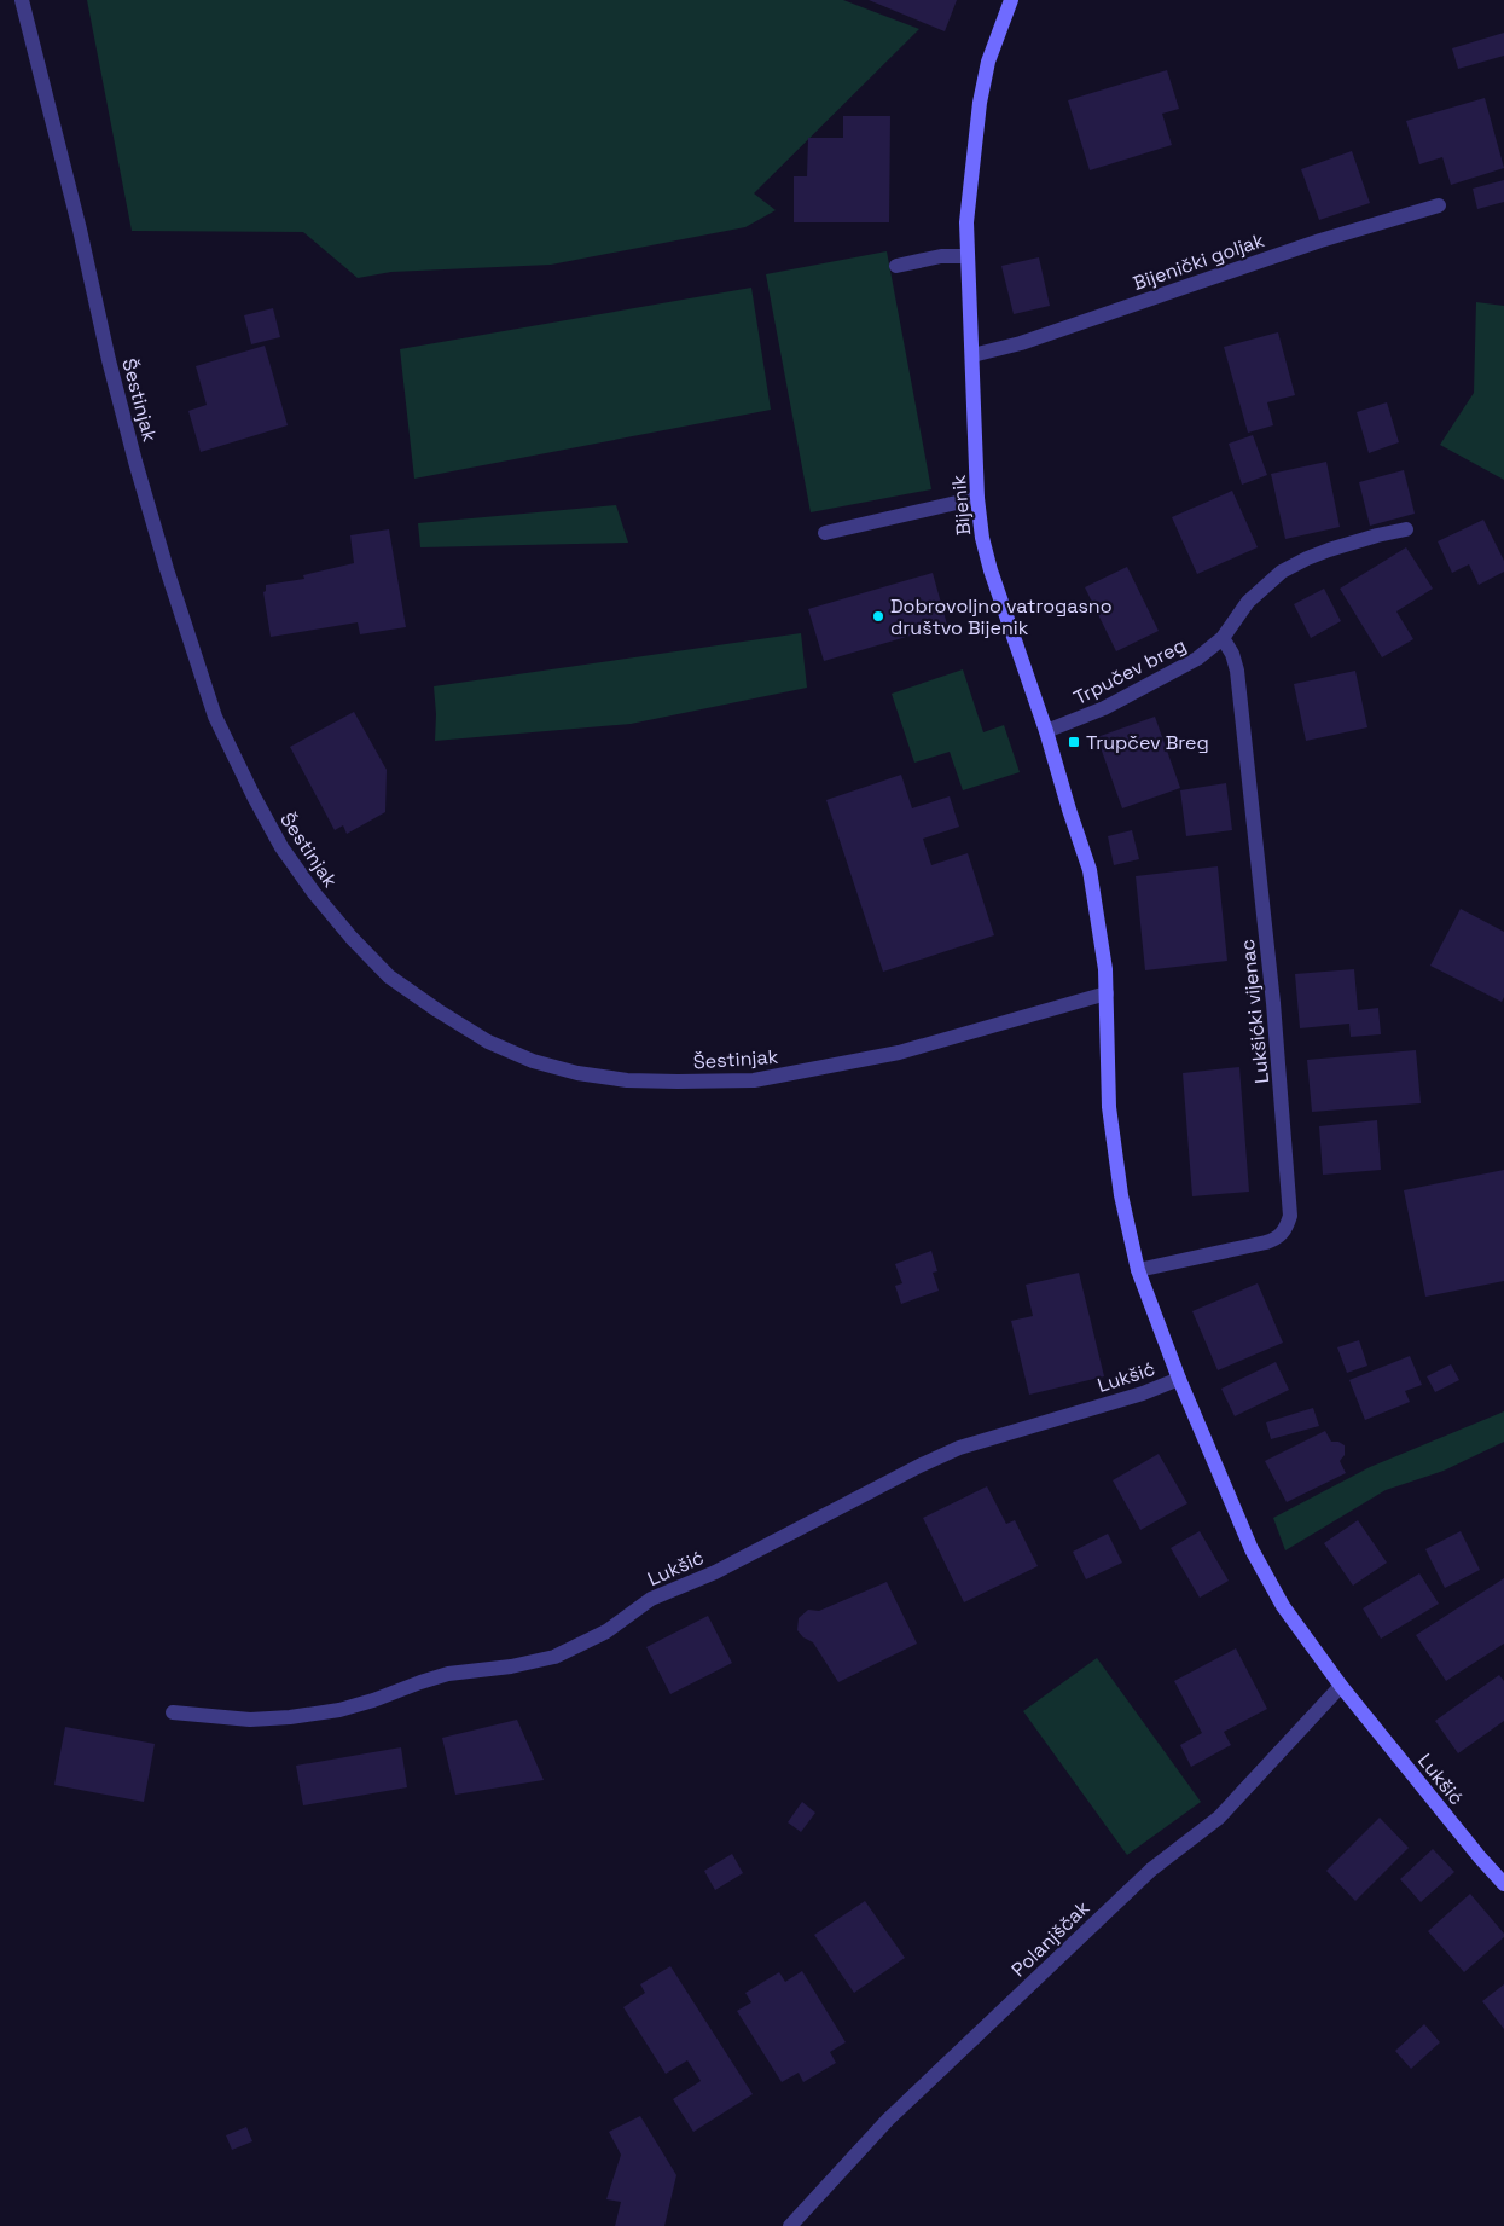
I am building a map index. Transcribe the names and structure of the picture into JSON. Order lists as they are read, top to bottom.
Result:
{
  "streets": {
    "main road": ["Bijenik", "Lukšić"],
    "street": [
      "Bijenički goljak",
      "Šestinjak",
      "Trpučev breg",
      "Lukšićki vijenac",
      "Polanjščak"
    ]
  },
  "crossings": [
    ["Bijenički goljak", "Bijenik"],
    ["Šestinjak", "Bijenik"],
    ["Šestinjak", "Lukšić"],
    ["Bijenik", "Trpučev breg"],
    ["Bijenik", "Lukšić"],
    ["Trpučev breg", "Lukšićki vijenac"],
    ["Lukšićki vijenac", "Lukšić"],
    ["Lukšić", "Polanjščak"]
  ],
  "places": {
    "other": ["Dobrovoljno vatrogasno društvo Bijenik"],
    "transit": ["Trupčev Breg"]
  }
}
